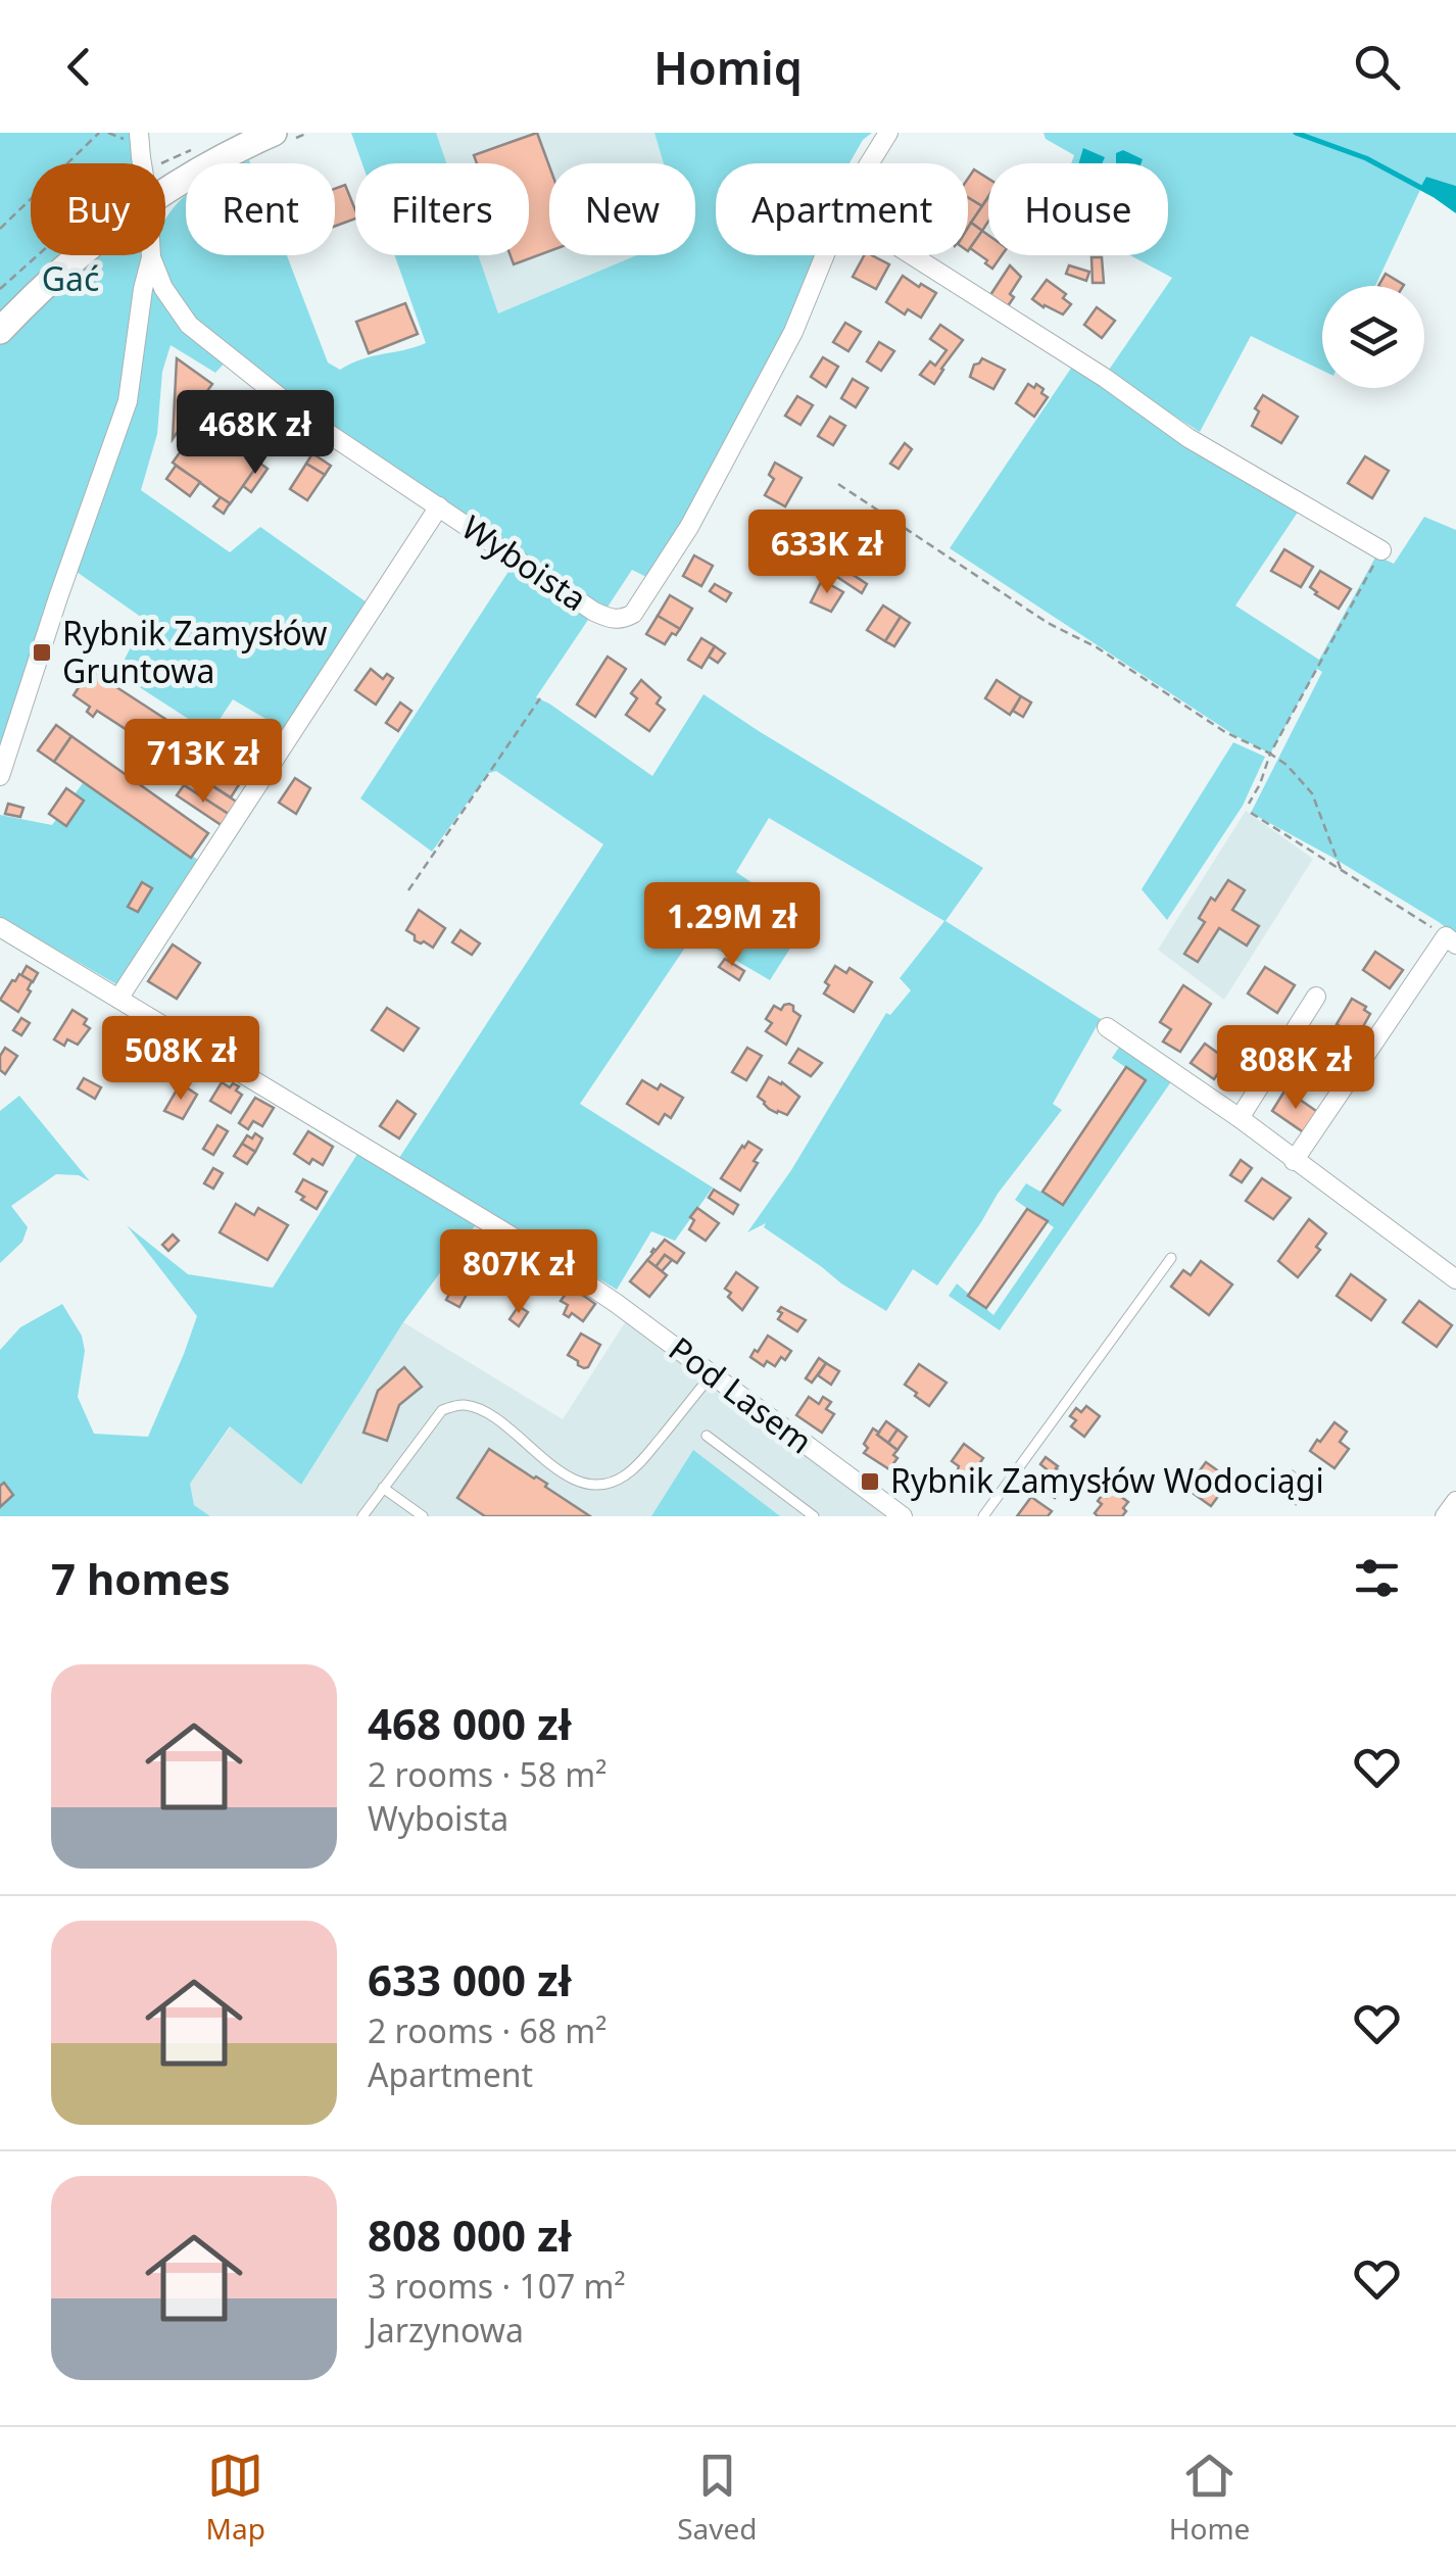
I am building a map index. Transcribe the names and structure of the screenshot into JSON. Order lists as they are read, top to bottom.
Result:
{
  "streets": {
    "street": ["Wyboista", "Pod Lasem"]
  },
  "parks": ["Gać"],
  "places": {
    "transit": ["Rybnik Zamysłów Gruntowa", "Rybnik Zamysłów Wodociągi"]
  },
  "page": {
    "header": "Homiq",
    "chip": [
      "Buy",
      "Rent",
      "Filters",
      "New",
      "Apartment",
      "House"
    ],
    "price": [
      "468K zł",
      "633K zł",
      "713K zł",
      "1.29M zł",
      "508K zł",
      "808K zł",
      "807K zł"
    ],
    "heading": "7 homes",
    "list": [
      {
        "name": "468 000 zł",
        "note": "2 rooms · 58 m² · Wyboista"
      },
      {
        "name": "633 000 zł",
        "note": "2 rooms · 68 m² · Apartment"
      },
      {
        "name": "808 000 zł",
        "note": "3 rooms · 107 m² · Jarzynowa"
      }
    ],
    "tabs": ["Map", "Saved", "Home"]
  }
}
